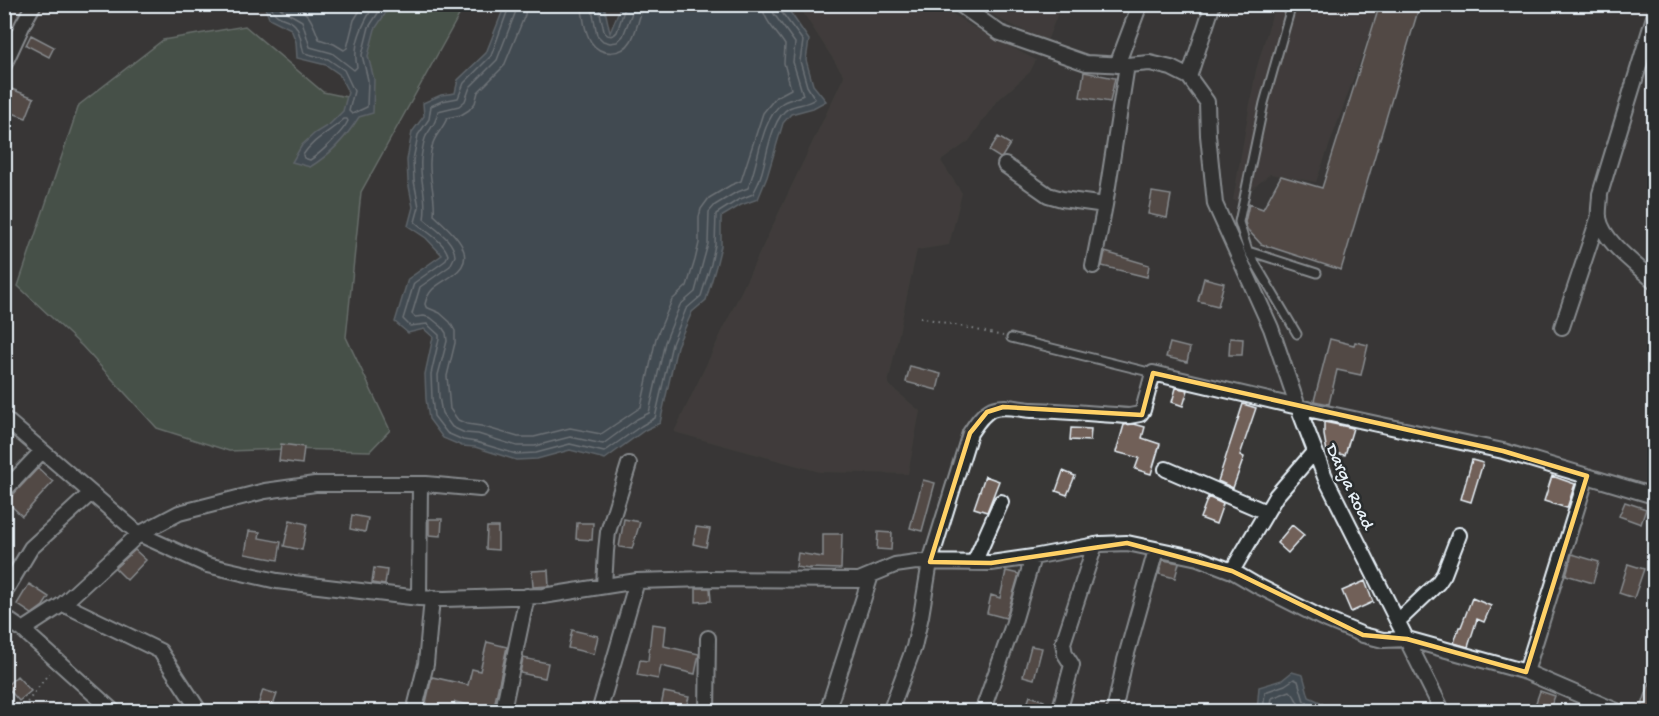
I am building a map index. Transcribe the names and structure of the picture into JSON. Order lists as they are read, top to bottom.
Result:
{
  "streets": {
    "street": ["Darga Road"]
  }
}
